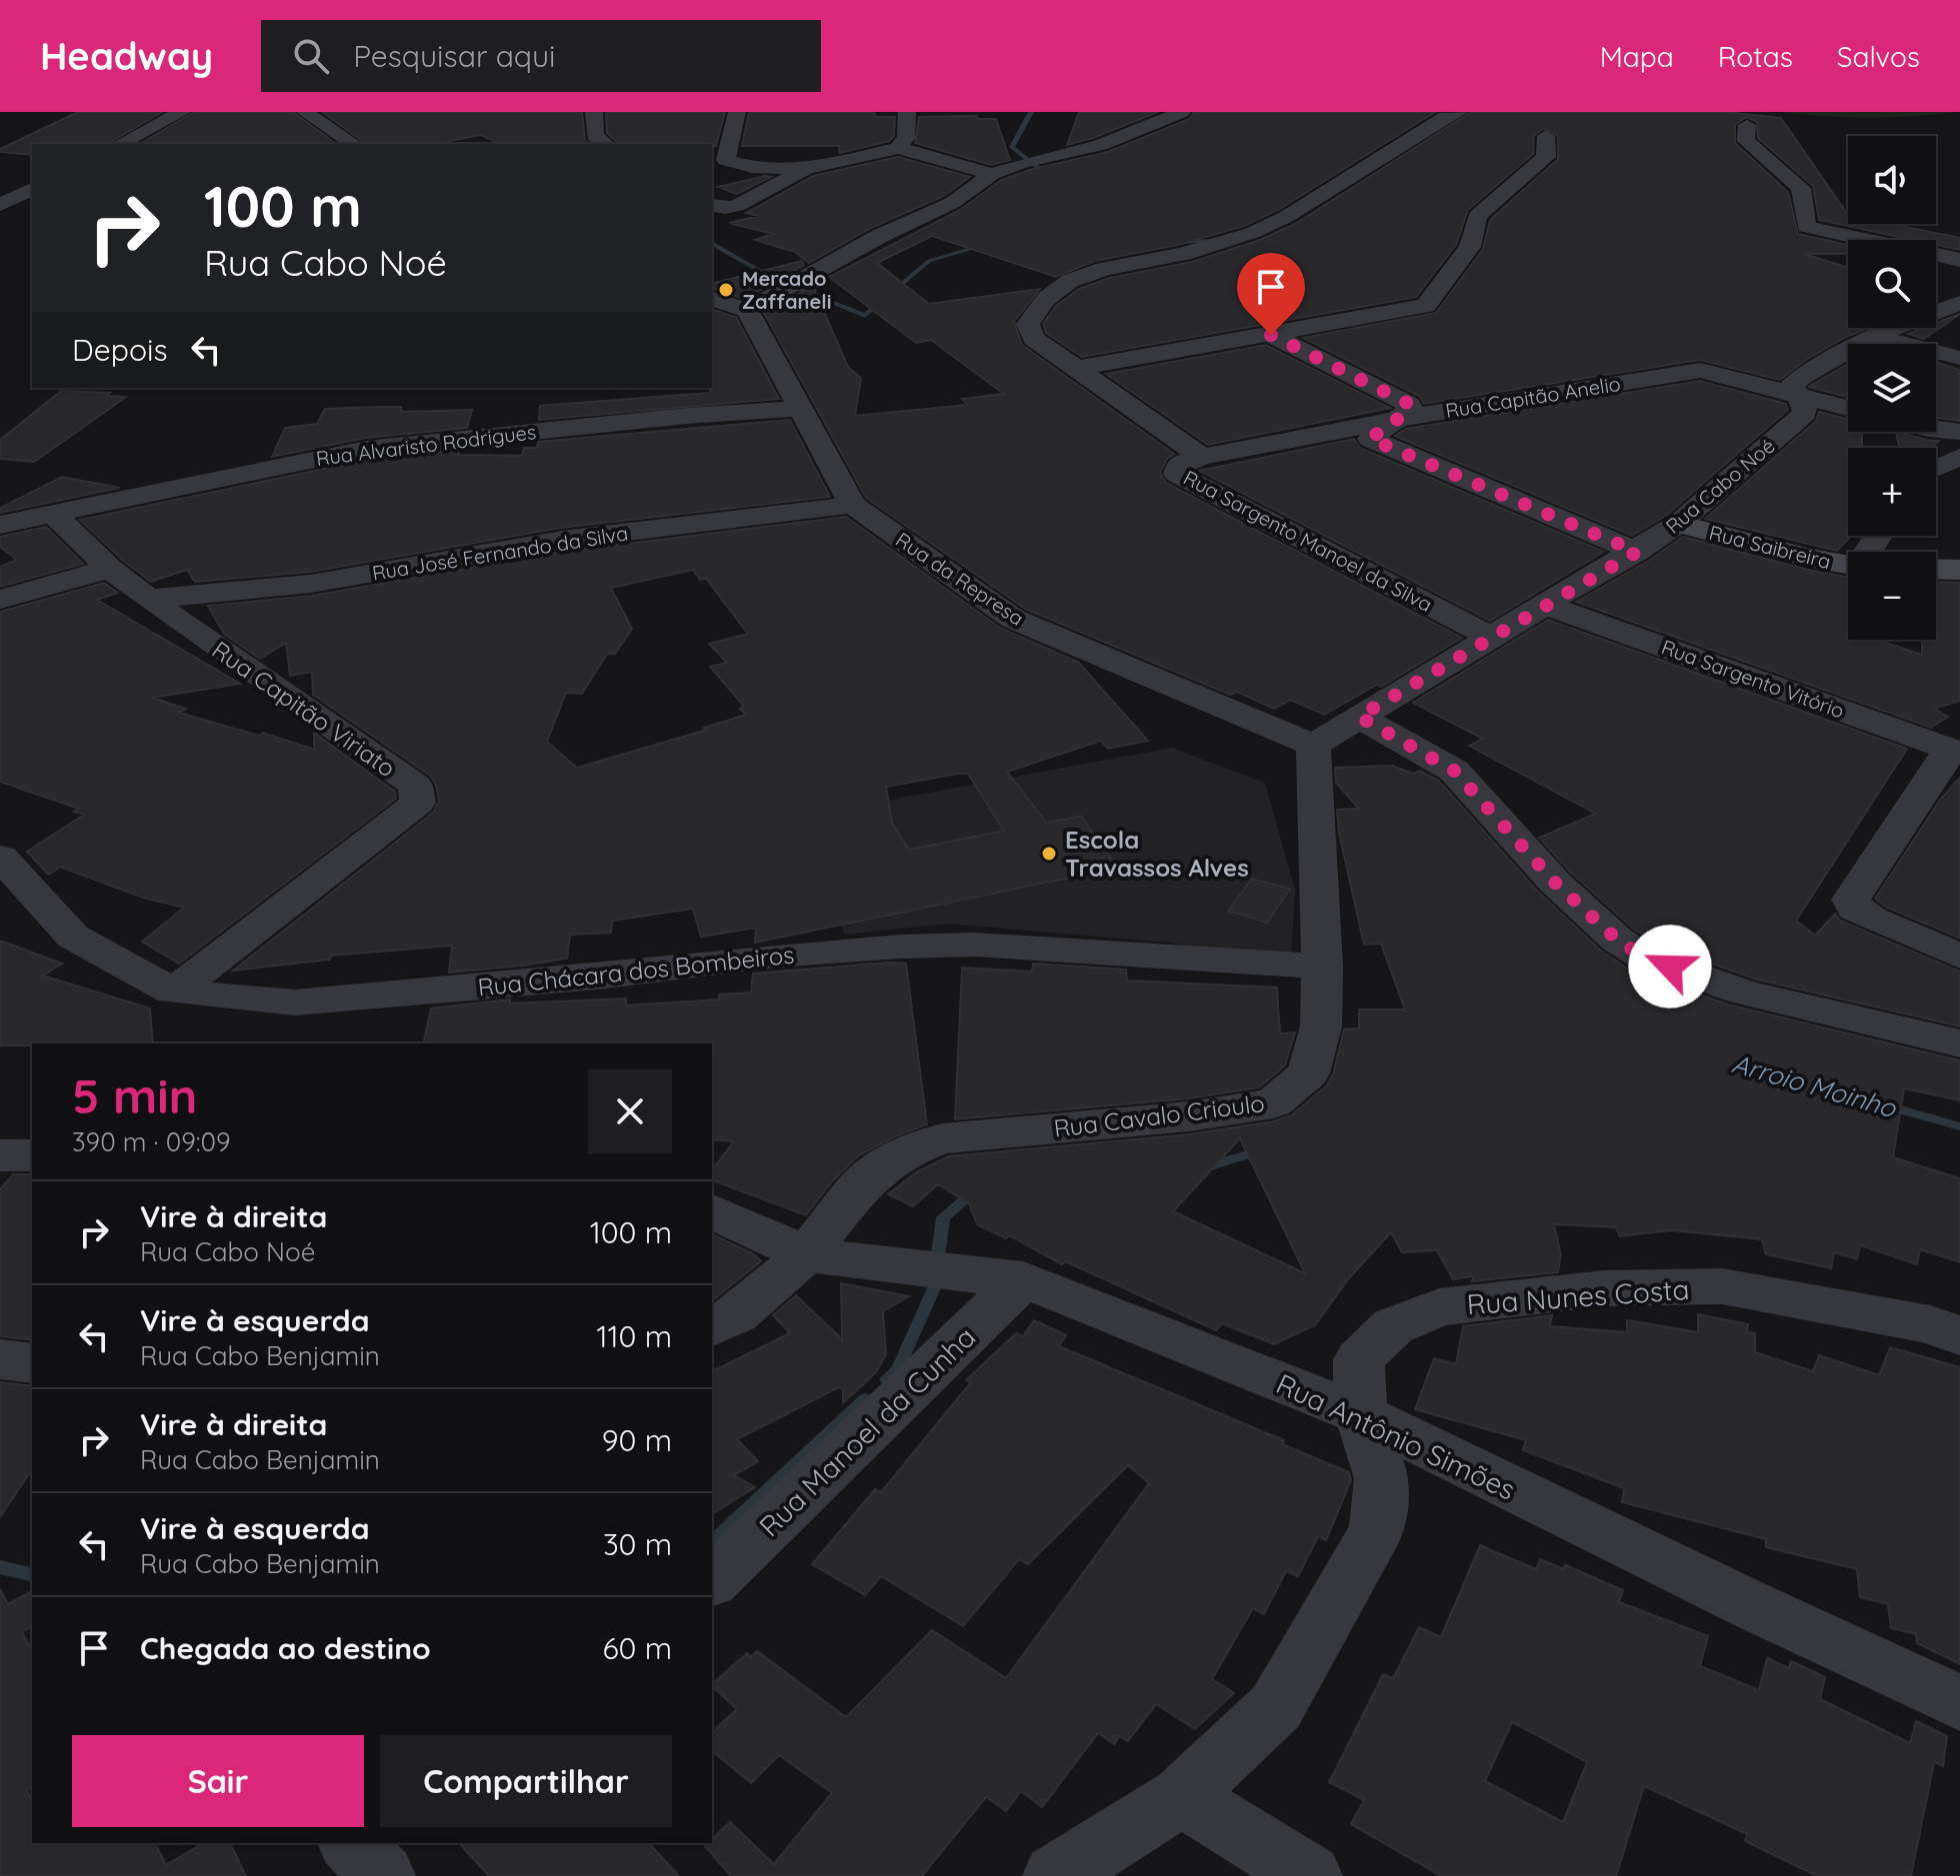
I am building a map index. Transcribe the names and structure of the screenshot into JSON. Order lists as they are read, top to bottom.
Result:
{
  "streets": {
    "street": [
      "Rua Capitão Anelio",
      "Rua Alvaristo Rodrigues",
      "Rua Cabo Noé",
      "Rua Sargento Manoel da Silva",
      "Rua Saibreira",
      "Rua José Fernando da Silva",
      "Rua da Represa",
      "Rua Sargento Vitório",
      "Rua Capitão Viriato",
      "Rua Chácara dos Bombeiros",
      "Rua Cavalo Crioulo",
      "Rua Nunes Costa",
      "Rua Manoel da Cunha",
      "Rua Antônio Simões"
    ]
  },
  "crossings": [
    ["Rua Capitão Anelio", "Rua Cabo Noé"],
    ["Rua Capitão Anelio", "Rua Sargento Manoel da Silva"],
    ["Rua Alvaristo Rodrigues", "Rua da Represa"],
    ["Rua Alvaristo Rodrigues", "Rua Capitão Viriato"],
    ["Rua Cabo Noé", "Rua Sargento Manoel da Silva"],
    ["Rua Cabo Noé", "Rua Saibreira"],
    ["Rua Cabo Noé", "Rua Sargento Vitório"],
    ["Rua José Fernando da Silva", "Rua da Represa"],
    ["Rua José Fernando da Silva", "Rua Capitão Viriato"],
    ["Rua da Represa", "Rua Cavalo Crioulo"],
    ["Rua Capitão Viriato", "Rua Chácara dos Bombeiros"],
    ["Rua Chácara dos Bombeiros", "Rua Cavalo Crioulo"],
    ["Rua Cavalo Crioulo", "Rua Antônio Simões"],
    ["Rua Nunes Costa", "Rua Antônio Simões"],
    ["Rua Manoel da Cunha", "Rua Antônio Simões"]
  ],
  "water": ["Arroio Moinho"],
  "places": ["Mercado Zaffaneli", "Escola Travassos Alves"],
  "page": {
    "header": "Headway",
    "search": "Pesquisar aqui",
    "nav": ["Mapa", "Rotas", "Salvos"],
    "map_buttons": ["+", "−"],
    "turn": ["100 m", "Rua Cabo Noé"],
    "then": "Depois",
    "heading": ["5 min", "390 m · 09:09"],
    "list": [
      {
        "name": "Vire à direita",
        "note": "Rua Cabo Noé",
        "value": "100 m"
      },
      {
        "name": "Vire à esquerda",
        "note": "Rua Cabo Benjamin",
        "value": "110 m"
      },
      {
        "name": "Vire à direita",
        "note": "Rua Cabo Benjamin",
        "value": "90 m"
      },
      {
        "name": "Vire à esquerda",
        "note": "Rua Cabo Benjamin",
        "value": "30 m"
      },
      {
        "name": "Chegada ao destino",
        "value": "60 m"
      }
    ],
    "buttons": ["Sair", "Compartilhar"]
  }
}
